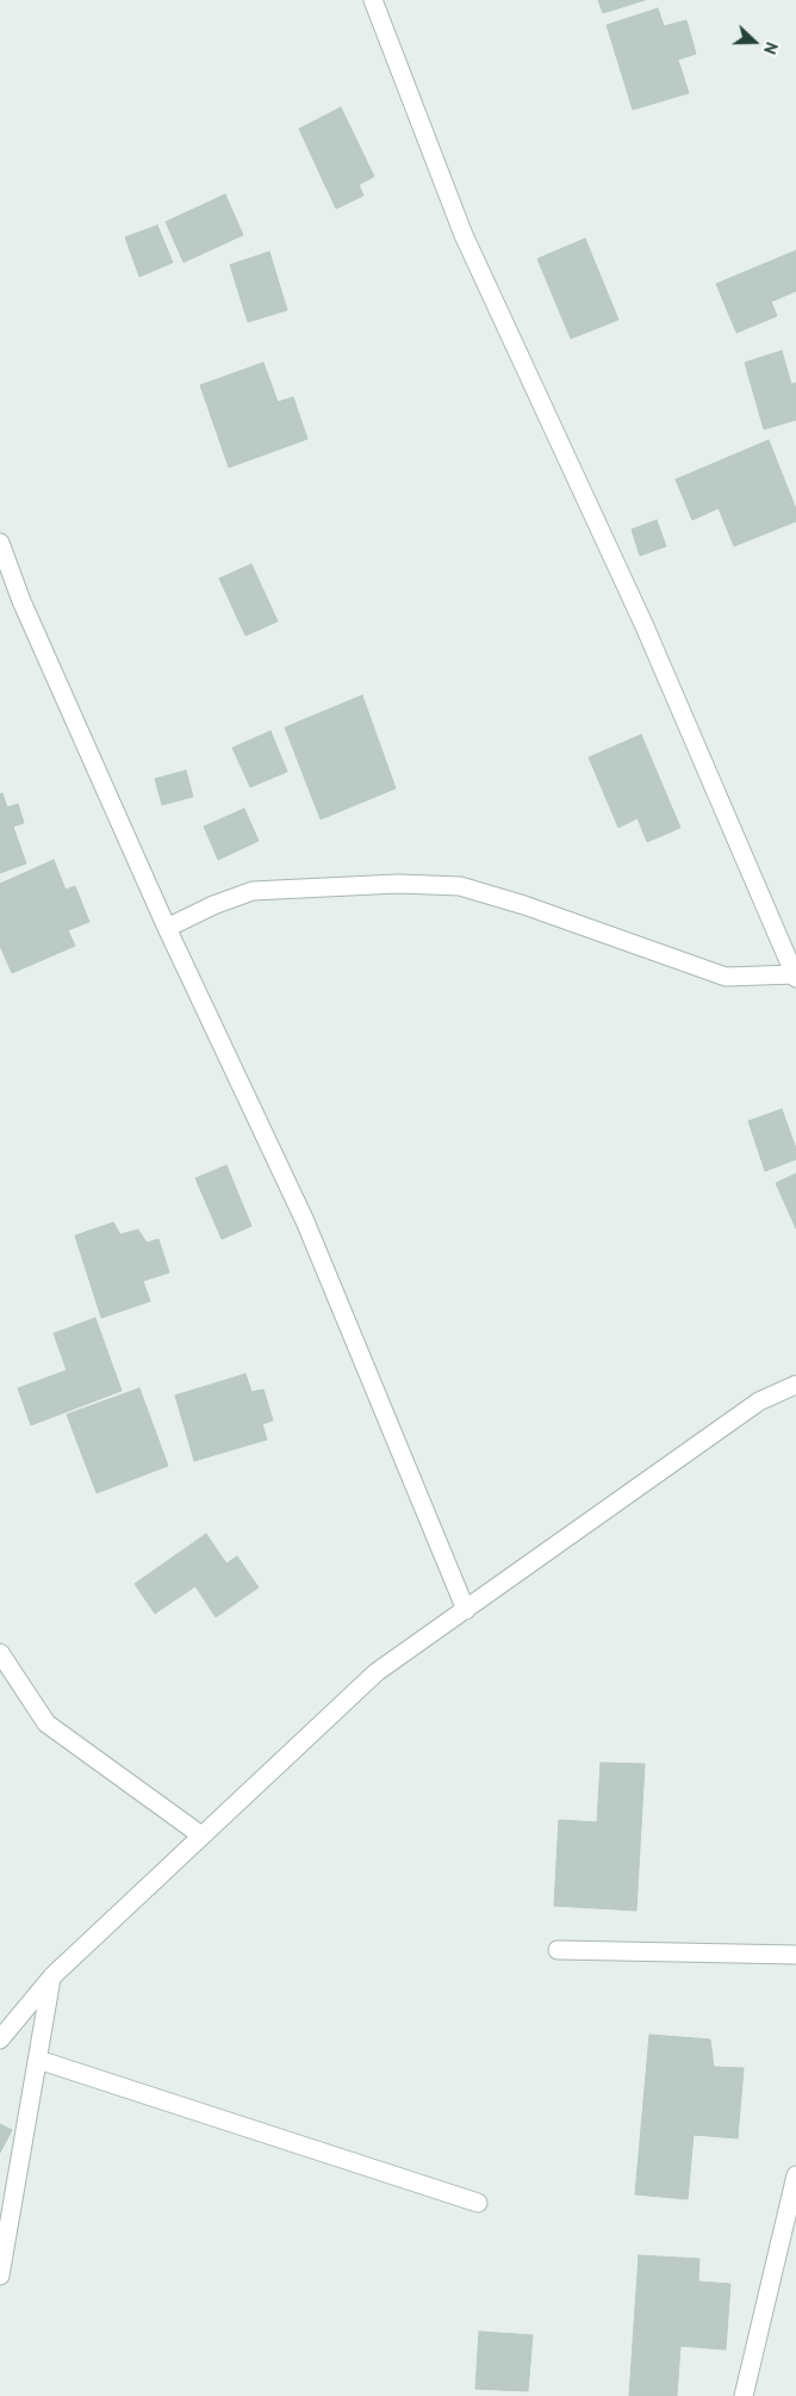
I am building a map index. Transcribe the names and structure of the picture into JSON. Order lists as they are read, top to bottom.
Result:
{
  "north": "right"
}
